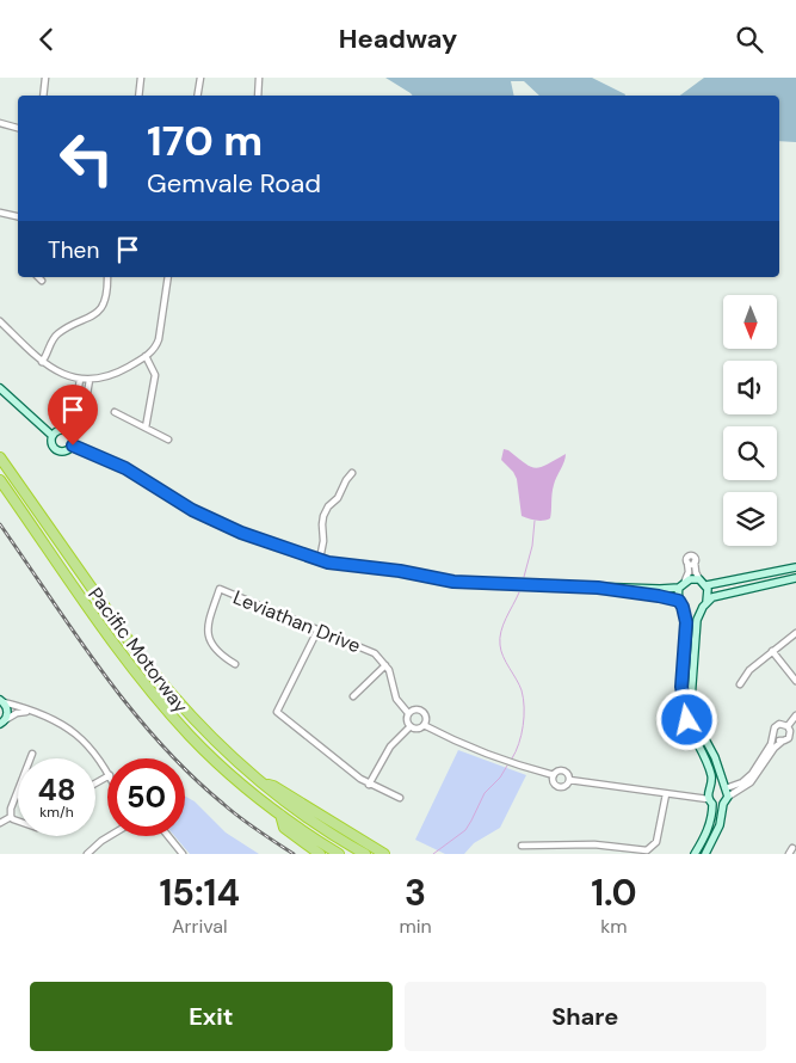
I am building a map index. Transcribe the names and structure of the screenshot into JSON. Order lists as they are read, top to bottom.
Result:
{
  "streets": {
    "highway": ["Pacific Motorway"],
    "street": ["Leviathan Drive"]
  },
  "north": "bottom",
  "page": {
    "header": "Headway",
    "turn": ["170 m", "Gemvale Road"],
    "then": "Then",
    "speed": "48 km/h",
    "limit": "50",
    "eta": [
      "15:14",
      "Arrival",
      "3",
      "min",
      "1.0",
      "km"
    ],
    "buttons": ["Exit", "Share"]
  }
}
